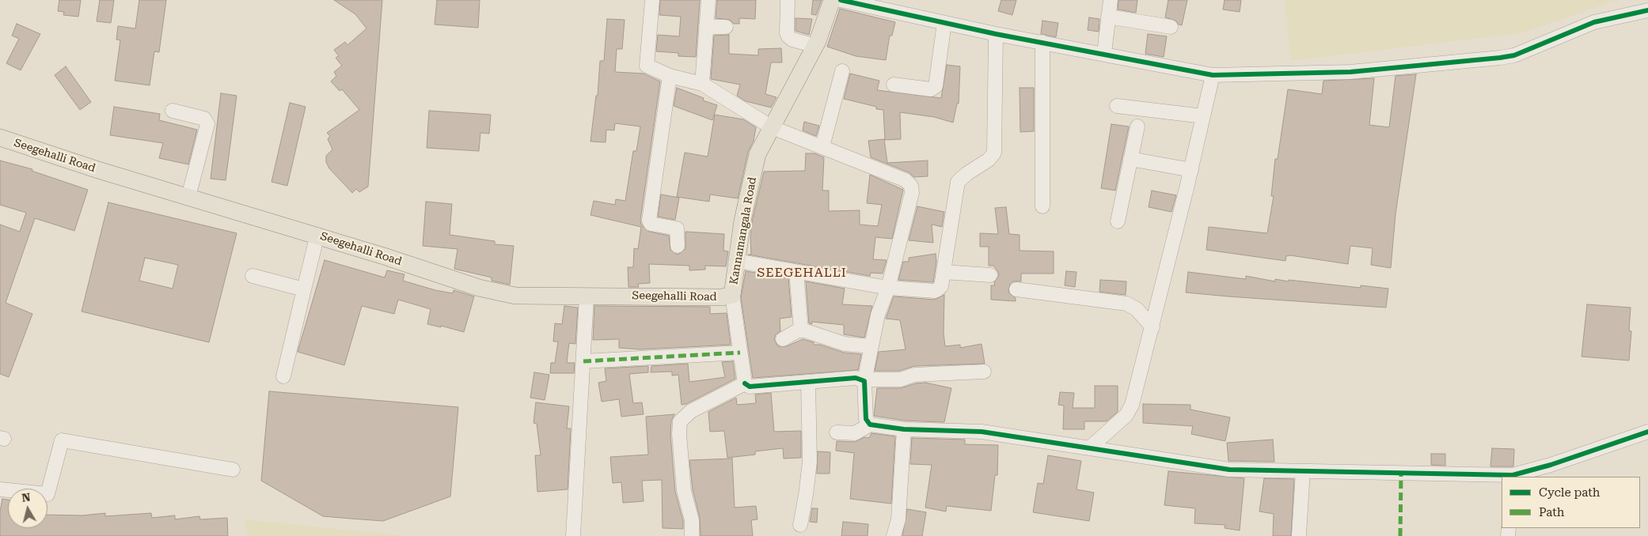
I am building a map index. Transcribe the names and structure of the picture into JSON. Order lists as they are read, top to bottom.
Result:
{
  "streets": {
    "main road": ["Seegehalli Road", "Kannamangala Road"]
  },
  "crossings": [
    ["Seegehalli Road", "Kannamangala Road"]
  ],
  "districts": ["SEEGEHALLI"],
  "legend": ["Cycle path", "Path"],
  "north": "top"
}
